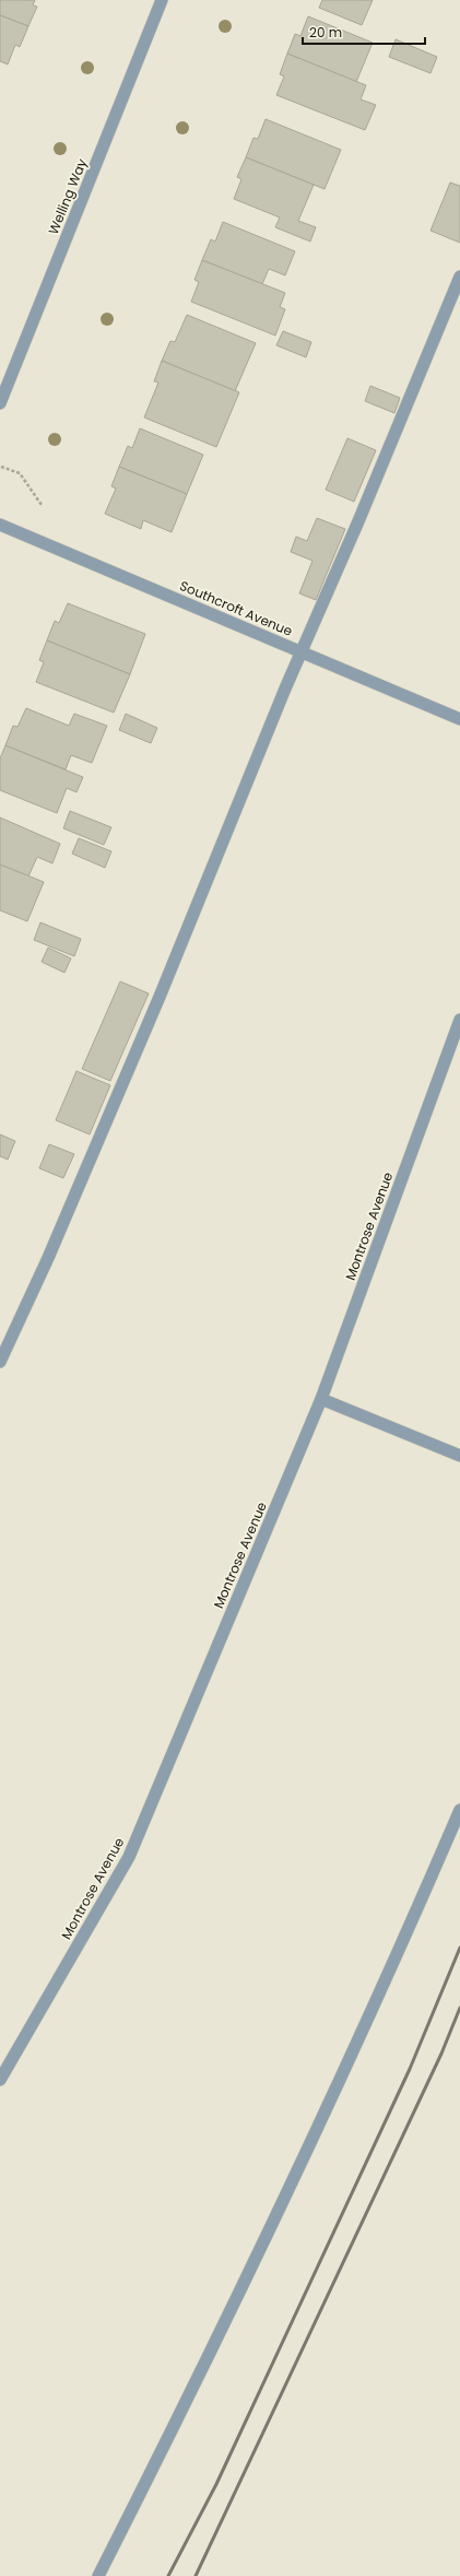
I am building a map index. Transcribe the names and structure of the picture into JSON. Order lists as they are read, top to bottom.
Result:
{
  "streets": {
    "street": ["Welling Way", "Southcroft Avenue", "Montrose Avenue"]
  },
  "scale_bar": "20 m"
}
